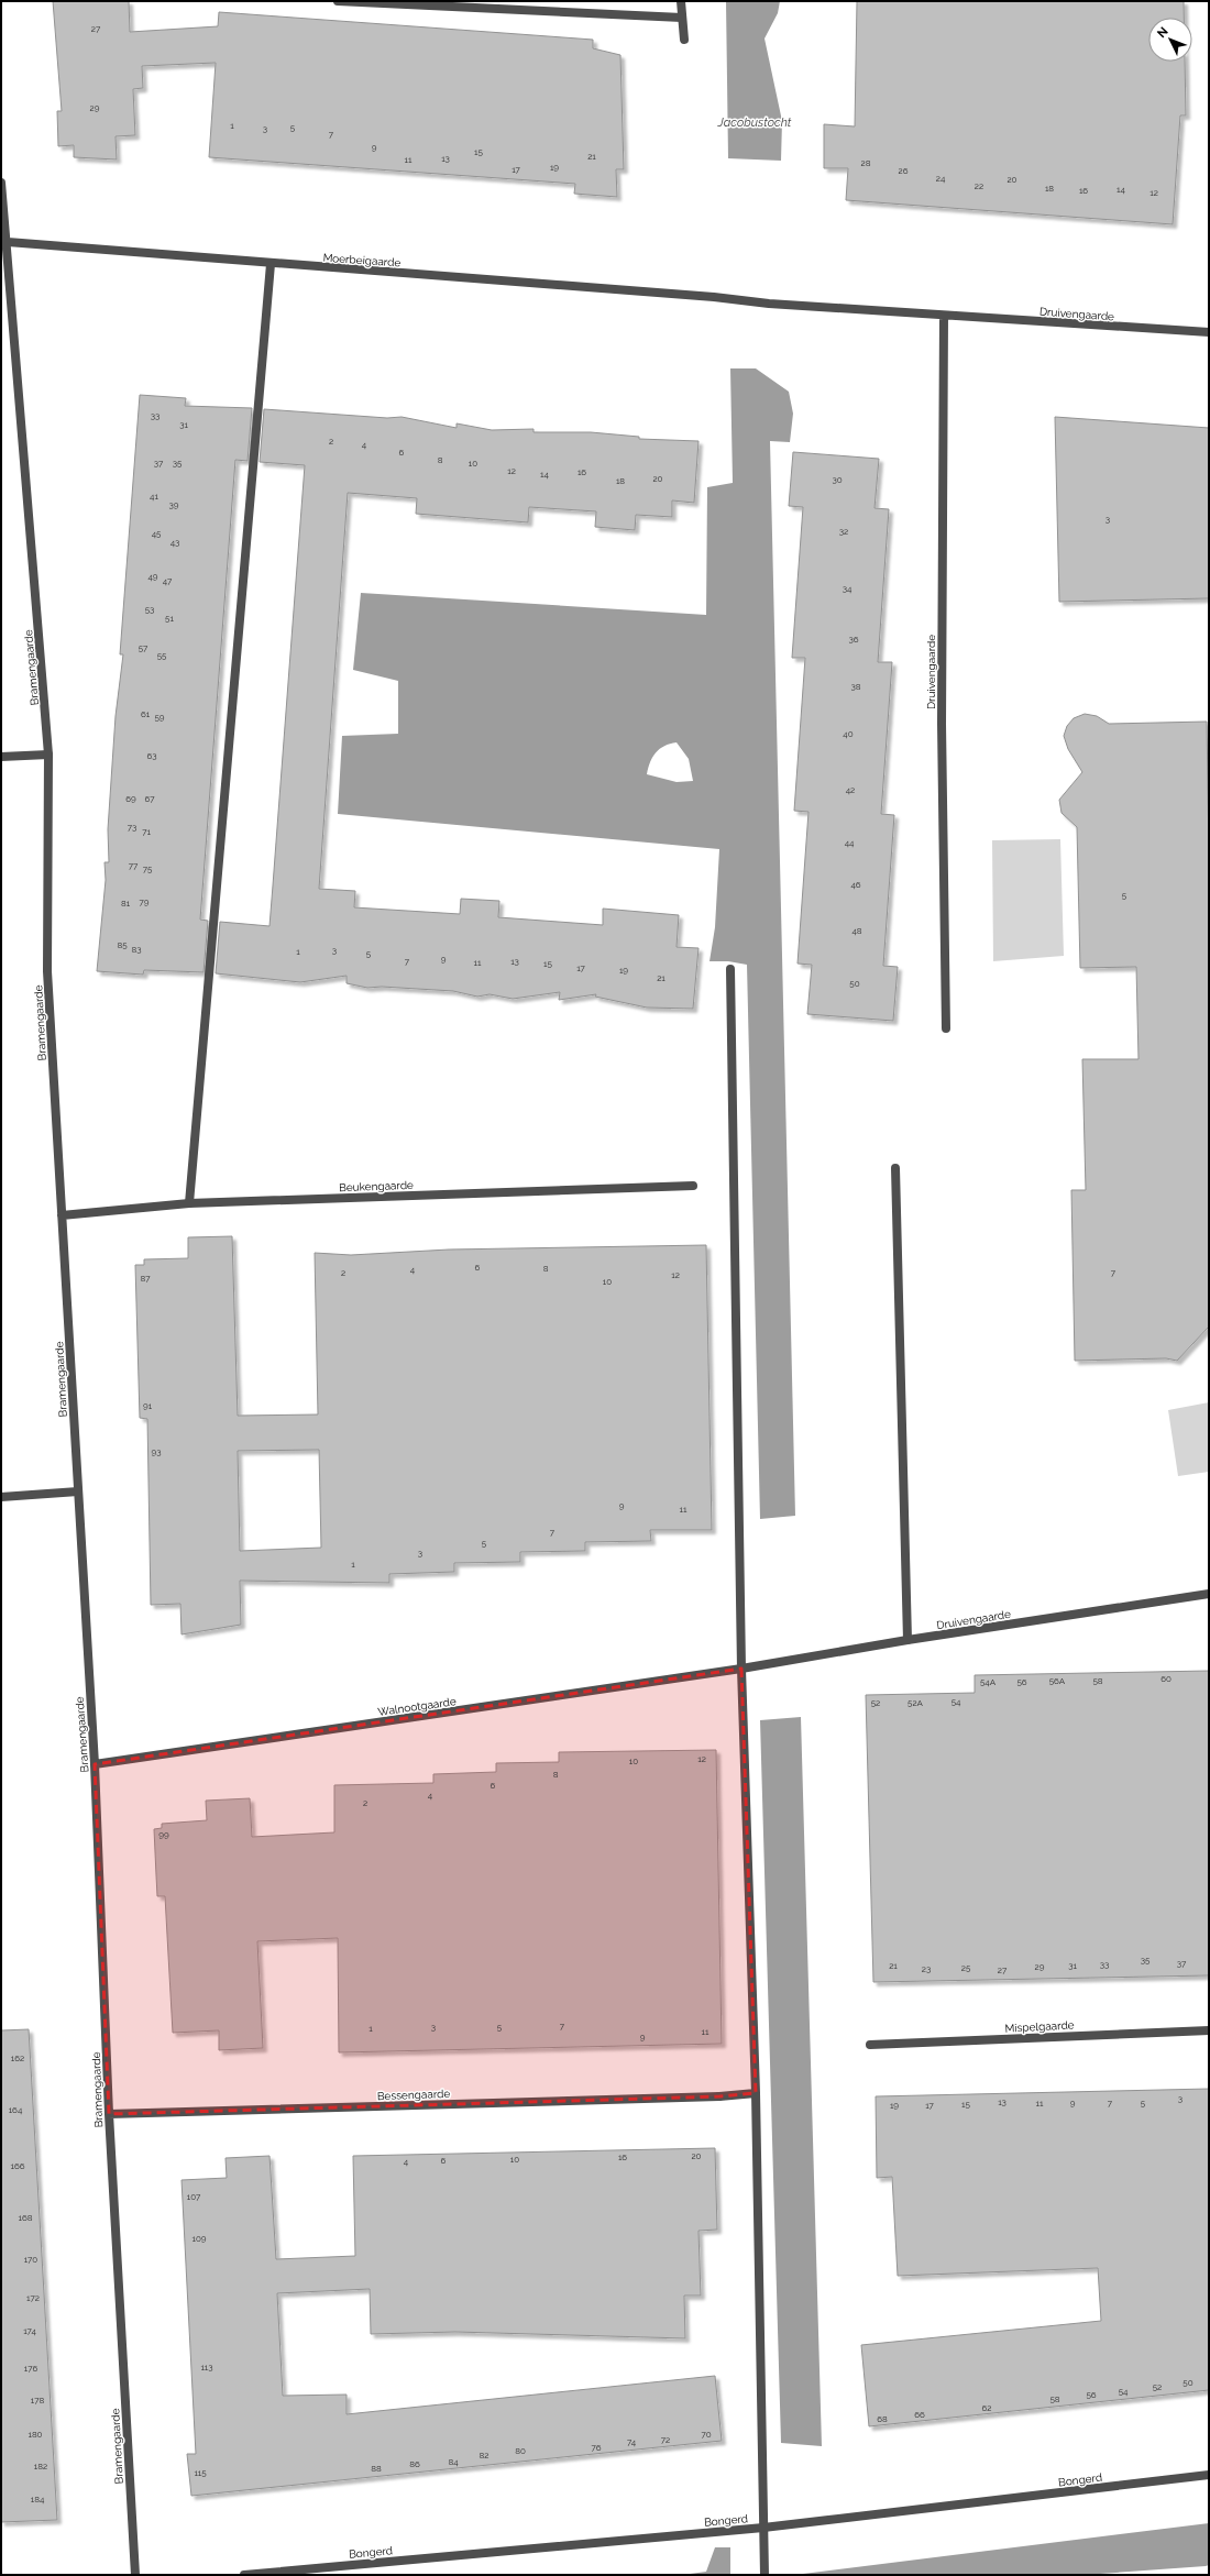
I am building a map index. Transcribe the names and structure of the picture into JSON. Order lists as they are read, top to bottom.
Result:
{
  "streets": {
    "street": [
      "Moerbeigaarde",
      "Druivengaarde",
      "Bramengaarde",
      "Beukengaarde",
      "Walnootgaarde",
      "Mispelgaarde",
      "Bessengaarde",
      "Bongerd"
    ]
  },
  "crossings": [
    ["Moerbeigaarde", "Druivengaarde"],
    ["Moerbeigaarde", "Bramengaarde"],
    ["Druivengaarde", "Walnootgaarde"],
    ["Bramengaarde", "Beukengaarde"],
    ["Bramengaarde", "Walnootgaarde"],
    ["Bramengaarde", "Bessengaarde"]
  ],
  "water": ["Jacobustocht"],
  "house_numbers": [
    "27",
    "29",
    "1",
    "5",
    "3",
    "7",
    "9",
    "15",
    "21",
    "13",
    "11",
    "28",
    "19",
    "17",
    "26",
    "24",
    "20",
    "22",
    "18",
    "14",
    "16",
    "12",
    "33",
    "31",
    "2",
    "4",
    "6",
    "8",
    "37",
    "35",
    "10",
    "12",
    "16",
    "14",
    "20",
    "30",
    "18",
    "41",
    "39",
    "3",
    "32",
    "45",
    "43",
    "49",
    "47",
    "34",
    "53",
    "51",
    "36",
    "57",
    "55",
    "38",
    "61",
    "59",
    "40",
    "63",
    "42",
    "69",
    "67",
    "73",
    "71",
    "44",
    "77",
    "75",
    "46",
    "5",
    "79",
    "81",
    "48",
    "85",
    "83",
    "3",
    "1",
    "5",
    "9",
    "7",
    "13",
    "11",
    "15",
    "17",
    "19",
    "21",
    "50",
    "6",
    "8",
    "4",
    "2",
    "7",
    "12",
    "87",
    "10",
    "91",
    "93",
    "9",
    "11",
    "7",
    "5",
    "3",
    "1",
    "60",
    "56A",
    "58",
    "54A",
    "56",
    "54",
    "52",
    "52A",
    "12",
    "10",
    "8",
    "6",
    "4",
    "2",
    "99",
    "35",
    "37",
    "33",
    "21",
    "31",
    "29",
    "25",
    "23",
    "27",
    "7",
    "3",
    "5",
    "1",
    "11",
    "9",
    "162",
    "3",
    "13",
    "11",
    "9",
    "7",
    "5",
    "15",
    "19",
    "17",
    "164",
    "20",
    "16",
    "10",
    "6",
    "4",
    "166",
    "107",
    "168",
    "109",
    "170",
    "172",
    "174",
    "113",
    "176",
    "50",
    "52",
    "54",
    "56",
    "58",
    "178",
    "62",
    "66",
    "68",
    "180",
    "70",
    "72",
    "74",
    "76",
    "80",
    "82",
    "84",
    "86",
    "182",
    "88",
    "115",
    "184"
  ],
  "north": "top left"
}
